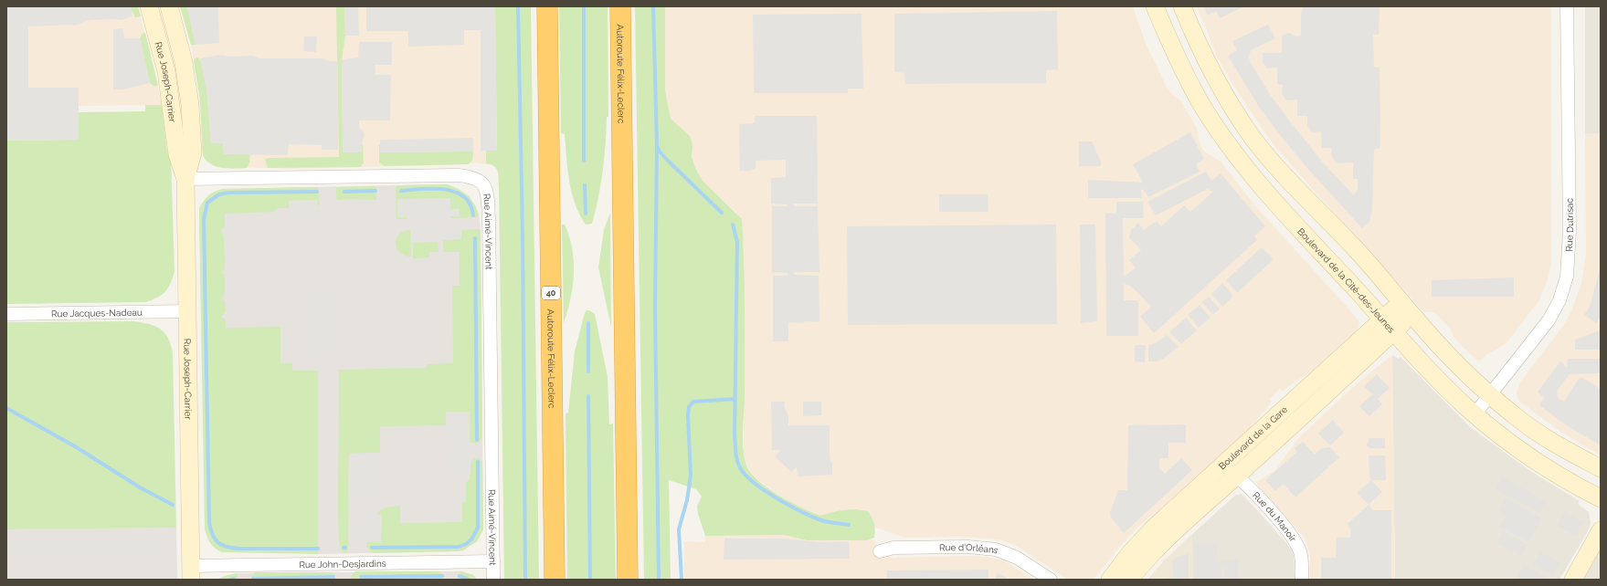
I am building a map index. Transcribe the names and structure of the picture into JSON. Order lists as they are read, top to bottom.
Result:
{
  "streets": {
    "highway": ["Autoroute Félix-Leclerc", "40"],
    "main road": ["Rue Joseph-Carrier", "Boulevard de la Cité-des-Jeunes", "Boulevard de la Gare"],
    "street": [
      "Rue Dutrisac",
      "Rue Aimé-Vincent",
      "Rue Jacques-Nadeau",
      "Rue du Manoir",
      "Rue d'Orléans",
      "Rue John-Desjardins"
    ]
  },
  "crossings": [
    ["Rue Joseph-Carrier", "Rue Aimé-Vincent"],
    ["Rue Joseph-Carrier", "Rue Jacques-Nadeau"],
    ["Rue Joseph-Carrier", "Rue John-Desjardins"],
    ["Rue Dutrisac", "Boulevard de la Cité-des-Jeunes"],
    ["Rue Aimé-Vincent", "Rue John-Desjardins"],
    ["Boulevard de la Cité-des-Jeunes", "Boulevard de la Gare"],
    ["Boulevard de la Gare", "Rue du Manoir"]
  ]
}
